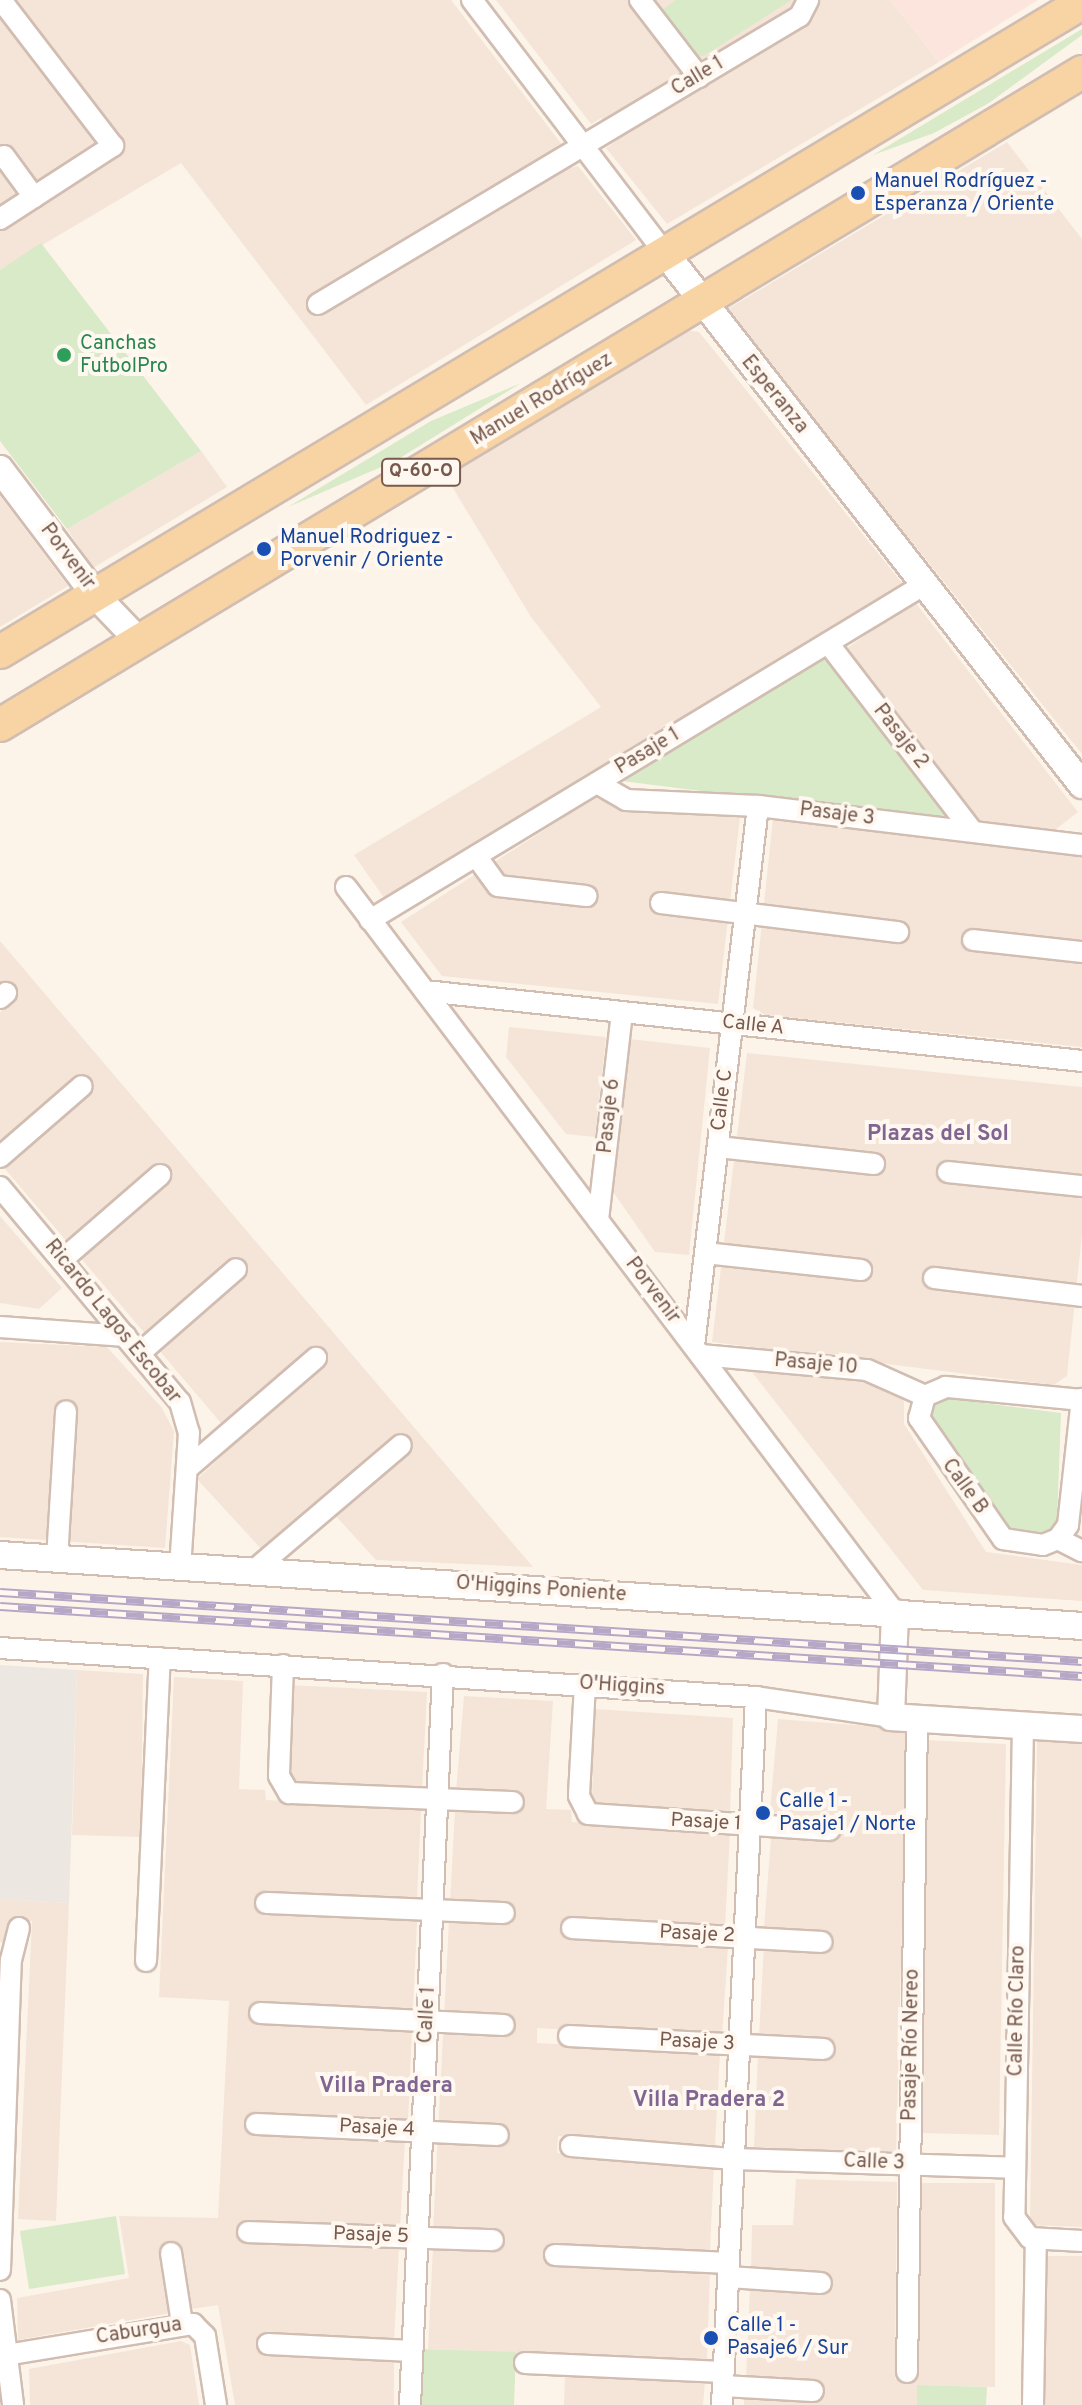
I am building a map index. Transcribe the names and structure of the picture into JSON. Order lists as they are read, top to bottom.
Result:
{
  "streets": {
    "main road": ["Manuel Rodríguez", "Q-60-O"],
    "street": [
      "Calle 1",
      "Esperanza",
      "Porvenir",
      "Pasaje 2",
      "Pasaje 1",
      "Pasaje 3",
      "Calle A",
      "Calle C",
      "Pasaje 6",
      "Ricardo Lagos Escobar",
      "Pasaje 10",
      "Calle B",
      "O'Higgins Poniente",
      "O'Higgins",
      "Calle Río Claro",
      "Pasaje Río Nereo",
      "Pasaje 4",
      "Calle 3",
      "Pasaje 5",
      "Caburgua"
    ]
  },
  "crossings": [
    ["Calle 1", "Esperanza"],
    ["Calle 1", "O'Higgins"],
    ["Calle 1", "Pasaje 4"],
    ["Calle 1", "Pasaje 5"],
    ["Esperanza", "Manuel Rodríguez"],
    ["Esperanza", "Q-60-O"],
    ["Esperanza", "Pasaje 1"],
    ["Manuel Rodríguez", "Porvenir"],
    ["Q-60-O", "Porvenir"],
    ["Porvenir", "Pasaje 1"],
    ["Porvenir", "Calle A"],
    ["Porvenir", "Calle C"],
    ["Porvenir", "Pasaje 6"],
    ["Porvenir", "Pasaje 10"],
    ["Porvenir", "O'Higgins Poniente"],
    ["Pasaje 2", "Pasaje 1"],
    ["Pasaje 2", "Pasaje 3"],
    ["Pasaje 1", "Pasaje 3"],
    ["Pasaje 1", "O'Higgins"],
    ["Pasaje 3", "Calle C"],
    ["Calle A", "Calle C"],
    ["Calle A", "Pasaje 6"],
    ["Calle C", "Pasaje 10"],
    ["Ricardo Lagos Escobar", "O'Higgins Poniente"],
    ["Pasaje 10", "Calle B"],
    ["O'Higgins", "Calle Río Claro"],
    ["O'Higgins", "Pasaje Río Nereo"],
    ["Calle Río Claro", "Calle 3"],
    ["Pasaje Río Nereo", "Calle 3"]
  ],
  "districts": ["Plazas del Sol", "Villa Pradera", "Villa Pradera 2"],
  "places": [
    "Manuel Rodríguez - Esperanza / Oriente",
    "Canchas FutbolPro",
    "Manuel Rodriguez - Porvenir / Oriente",
    "Calle 1 - Pasaje1 / Norte",
    "Calle 1 - Pasaje6 / Sur"
  ]
}
